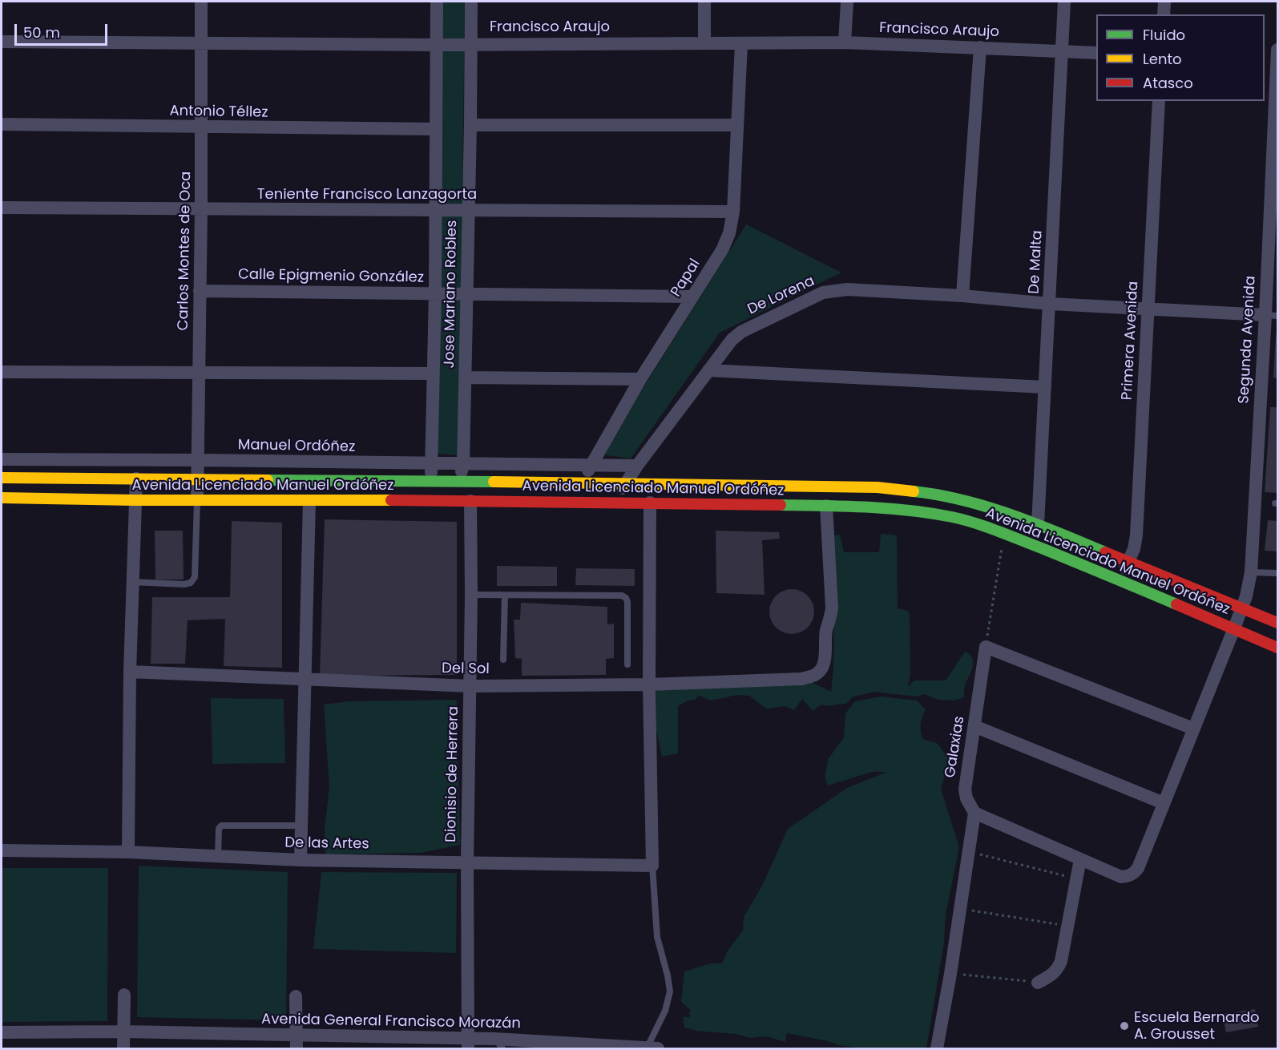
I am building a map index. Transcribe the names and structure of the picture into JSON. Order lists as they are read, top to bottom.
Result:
{
  "streets": {
    "main road": ["Avenida Licenciado Manuel Ordóñez"],
    "street": [
      "Francisco Araujo",
      "Antonio Téllez",
      "Teniente Francisco Lanzagorta",
      "Carlos Montes de Oca",
      "De Malta",
      "Calle Epigmenio González",
      "Papal",
      "Jose Mariano Robles",
      "De Lorena",
      "Segunda Avenida",
      "Primera Avenida",
      "Manuel Ordóñez",
      "Del Sol",
      "Galaxias",
      "Dionisio de Herrera",
      "De las Artes",
      "Avenida General Francisco Morazán"
    ]
  },
  "crossings": [
    ["Francisco Araujo", "Carlos Montes de Oca"],
    ["Francisco Araujo", "De Malta"],
    ["Francisco Araujo", "Papal"],
    ["Francisco Araujo", "Jose Mariano Robles"],
    ["Antonio Téllez", "Carlos Montes de Oca"],
    ["Antonio Téllez", "Jose Mariano Robles"],
    ["Teniente Francisco Lanzagorta", "Carlos Montes de Oca"],
    ["Teniente Francisco Lanzagorta", "Papal"],
    ["Teniente Francisco Lanzagorta", "Jose Mariano Robles"],
    ["Carlos Montes de Oca", "Calle Epigmenio González"],
    ["Carlos Montes de Oca", "Manuel Ordóñez"],
    ["Carlos Montes de Oca", "Avenida Licenciado Manuel Ordóñez"],
    ["De Malta", "De Lorena"],
    ["De Malta", "Avenida Licenciado Manuel Ordóñez"],
    ["Calle Epigmenio González", "Papal"],
    ["Calle Epigmenio González", "Jose Mariano Robles"],
    ["Papal", "Manuel Ordóñez"],
    ["Papal", "Avenida Licenciado Manuel Ordóñez"],
    ["Jose Mariano Robles", "Manuel Ordóñez"],
    ["Jose Mariano Robles", "Avenida Licenciado Manuel Ordóñez"],
    ["De Lorena", "Segunda Avenida"],
    ["De Lorena", "Primera Avenida"],
    ["De Lorena", "Manuel Ordóñez"],
    ["De Lorena", "Avenida Licenciado Manuel Ordóñez"],
    ["Segunda Avenida", "Avenida Licenciado Manuel Ordóñez"],
    ["Primera Avenida", "Avenida Licenciado Manuel Ordóñez"],
    ["Avenida Licenciado Manuel Ordóñez", "Del Sol"],
    ["Avenida Licenciado Manuel Ordóñez", "Dionisio de Herrera"],
    ["Del Sol", "Dionisio de Herrera"],
    ["Dionisio de Herrera", "De las Artes"],
    ["Dionisio de Herrera", "Avenida General Francisco Morazán"]
  ],
  "places": ["Escuela Bernardo A. Grousset"],
  "legend": ["Fluido", "Lento", "Atasco"],
  "scale_bar": "50 m"
}
